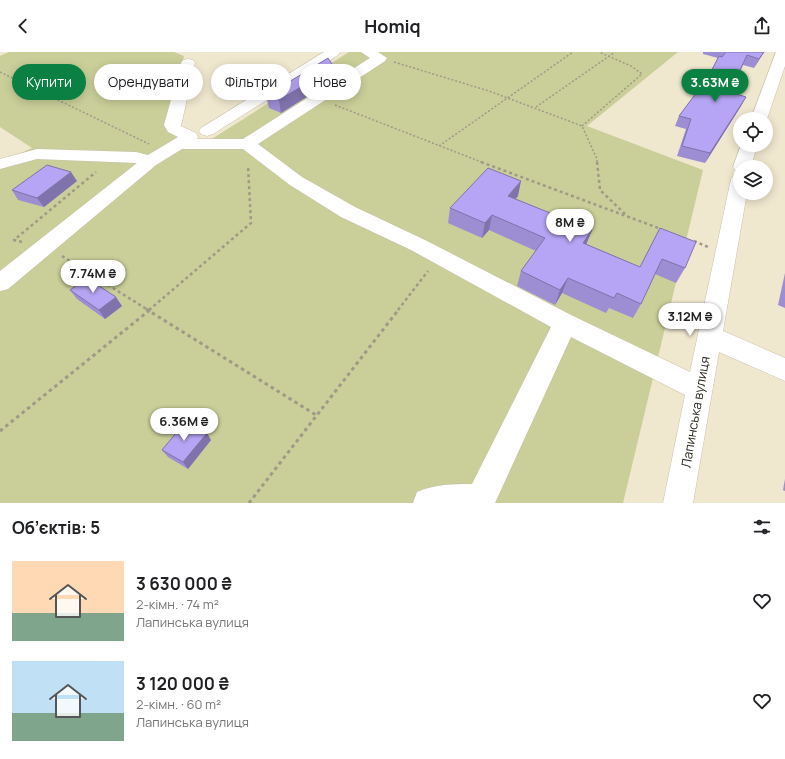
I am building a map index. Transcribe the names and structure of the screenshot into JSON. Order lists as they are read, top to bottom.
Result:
{
  "streets": {
    "street": ["Лапинська вулиця"]
  },
  "page": {
    "header": "Homiq",
    "chip": [
      "Купити",
      "Орендувати",
      "Фільтри",
      "Нове"
    ],
    "price": [
      "3.63M ₴",
      "8M ₴",
      "7.74M ₴",
      "3.12M ₴",
      "6.36M ₴"
    ],
    "heading": "Об’єктів: 5",
    "list": [
      {
        "name": "3 630 000 ₴",
        "note": "2-кімн. · 74 m² · Лапинська вулиця"
      },
      {
        "name": "3 120 000 ₴",
        "note": "2-кімн. · 60 m² · Лапинська вулиця"
      }
    ]
  }
}
